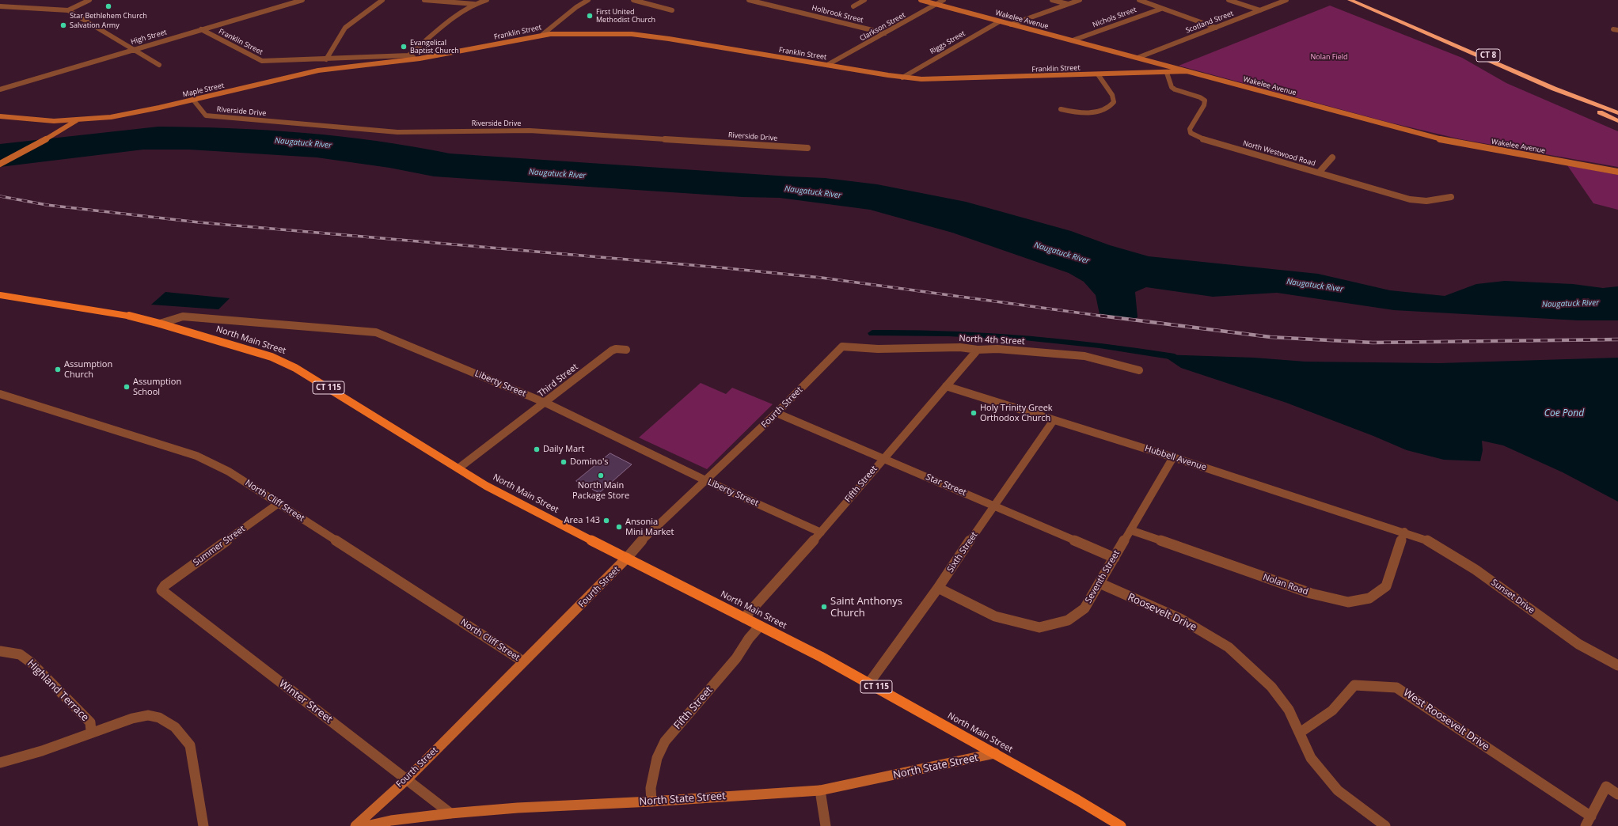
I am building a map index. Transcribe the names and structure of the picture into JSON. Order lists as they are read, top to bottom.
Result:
{
  "streets": {
    "highway": ["CT 8"],
    "main road": [
      "Wakelee Avenue",
      "Franklin Street",
      "Maple Street",
      "North Main Street",
      "CT 115",
      "Fourth Street",
      "North State Street"
    ],
    "street": [
      "Holbrook Street",
      "Nichols Street",
      "Scotland Street",
      "Clarkson Street",
      "High Street",
      "Riggs Street",
      "Riverside Drive",
      "North Westwood Road",
      "North 4th Street",
      "Third Street",
      "Liberty Street",
      "Hubbell Avenue",
      "Fifth Street",
      "Star Street",
      "North Cliff Street",
      "Summer Street",
      "Sixth Street",
      "Seventh Street",
      "Nolan Road",
      "Sunset Drive",
      "Roosevelt Drive",
      "Highland Terrace",
      "Winter Street",
      "West Roosevelt Drive"
    ]
  },
  "crossings": [
    ["Holbrook Street", "Clarkson Street"],
    ["Nichols Street", "Wakelee Avenue"],
    ["Wakelee Avenue", "Scotland Street"],
    ["Wakelee Avenue", "Clarkson Street"],
    ["Wakelee Avenue", "Franklin Street"],
    ["Wakelee Avenue", "Riggs Street"],
    ["Clarkson Street", "Franklin Street"],
    ["Franklin Street", "High Street"],
    ["Franklin Street", "Riggs Street"],
    ["Franklin Street", "Maple Street"],
    ["Franklin Street", "North Westwood Road"],
    ["Maple Street", "Riverside Drive"],
    ["North Main Street", "Third Street"],
    ["North Main Street", "Liberty Street"],
    ["North Main Street", "Fourth Street"],
    ["North Main Street", "Fifth Street"],
    ["North Main Street", "Sixth Street"],
    ["North Main Street", "North State Street"],
    ["North 4th Street", "Fourth Street"],
    ["North 4th Street", "Fifth Street"],
    ["Third Street", "Liberty Street"],
    ["Liberty Street", "Fourth Street"],
    ["Liberty Street", "Fifth Street"],
    ["Fourth Street", "Star Street"],
    ["Fourth Street", "North Cliff Street"],
    ["Fourth Street", "Winter Street"],
    ["Hubbell Avenue", "Fifth Street"],
    ["Hubbell Avenue", "Sixth Street"],
    ["Hubbell Avenue", "Seventh Street"],
    ["Hubbell Avenue", "Nolan Road"],
    ["Hubbell Avenue", "Sunset Drive"],
    ["Fifth Street", "Star Street"],
    ["Fifth Street", "North State Street"],
    ["Star Street", "Sixth Street"],
    ["Star Street", "Seventh Street"],
    ["North Cliff Street", "Summer Street"],
    ["Summer Street", "Winter Street"],
    ["Sixth Street", "Seventh Street"],
    ["Seventh Street", "Nolan Road"],
    ["Seventh Street", "Roosevelt Drive"],
    ["Nolan Road", "Sunset Drive"],
    ["Roosevelt Drive", "West Roosevelt Drive"],
    ["Winter Street", "North State Street"]
  ],
  "water": ["Naugatuck River", "Coe Pond"],
  "parks": ["Nolan Field"],
  "places": [
    "Star Bethlehem Church",
    "First United Methodist Church",
    "Salvation Army",
    "Evangelical Baptist Church",
    "Assumption Church",
    "Assumption School",
    "Holy Trinity Greek Orthodox Church",
    "Daily Mart",
    "Domino's",
    "North Main Package Store",
    "Area 143",
    "Ansonia Mini Market",
    "Saint Anthonys Church"
  ]
}
